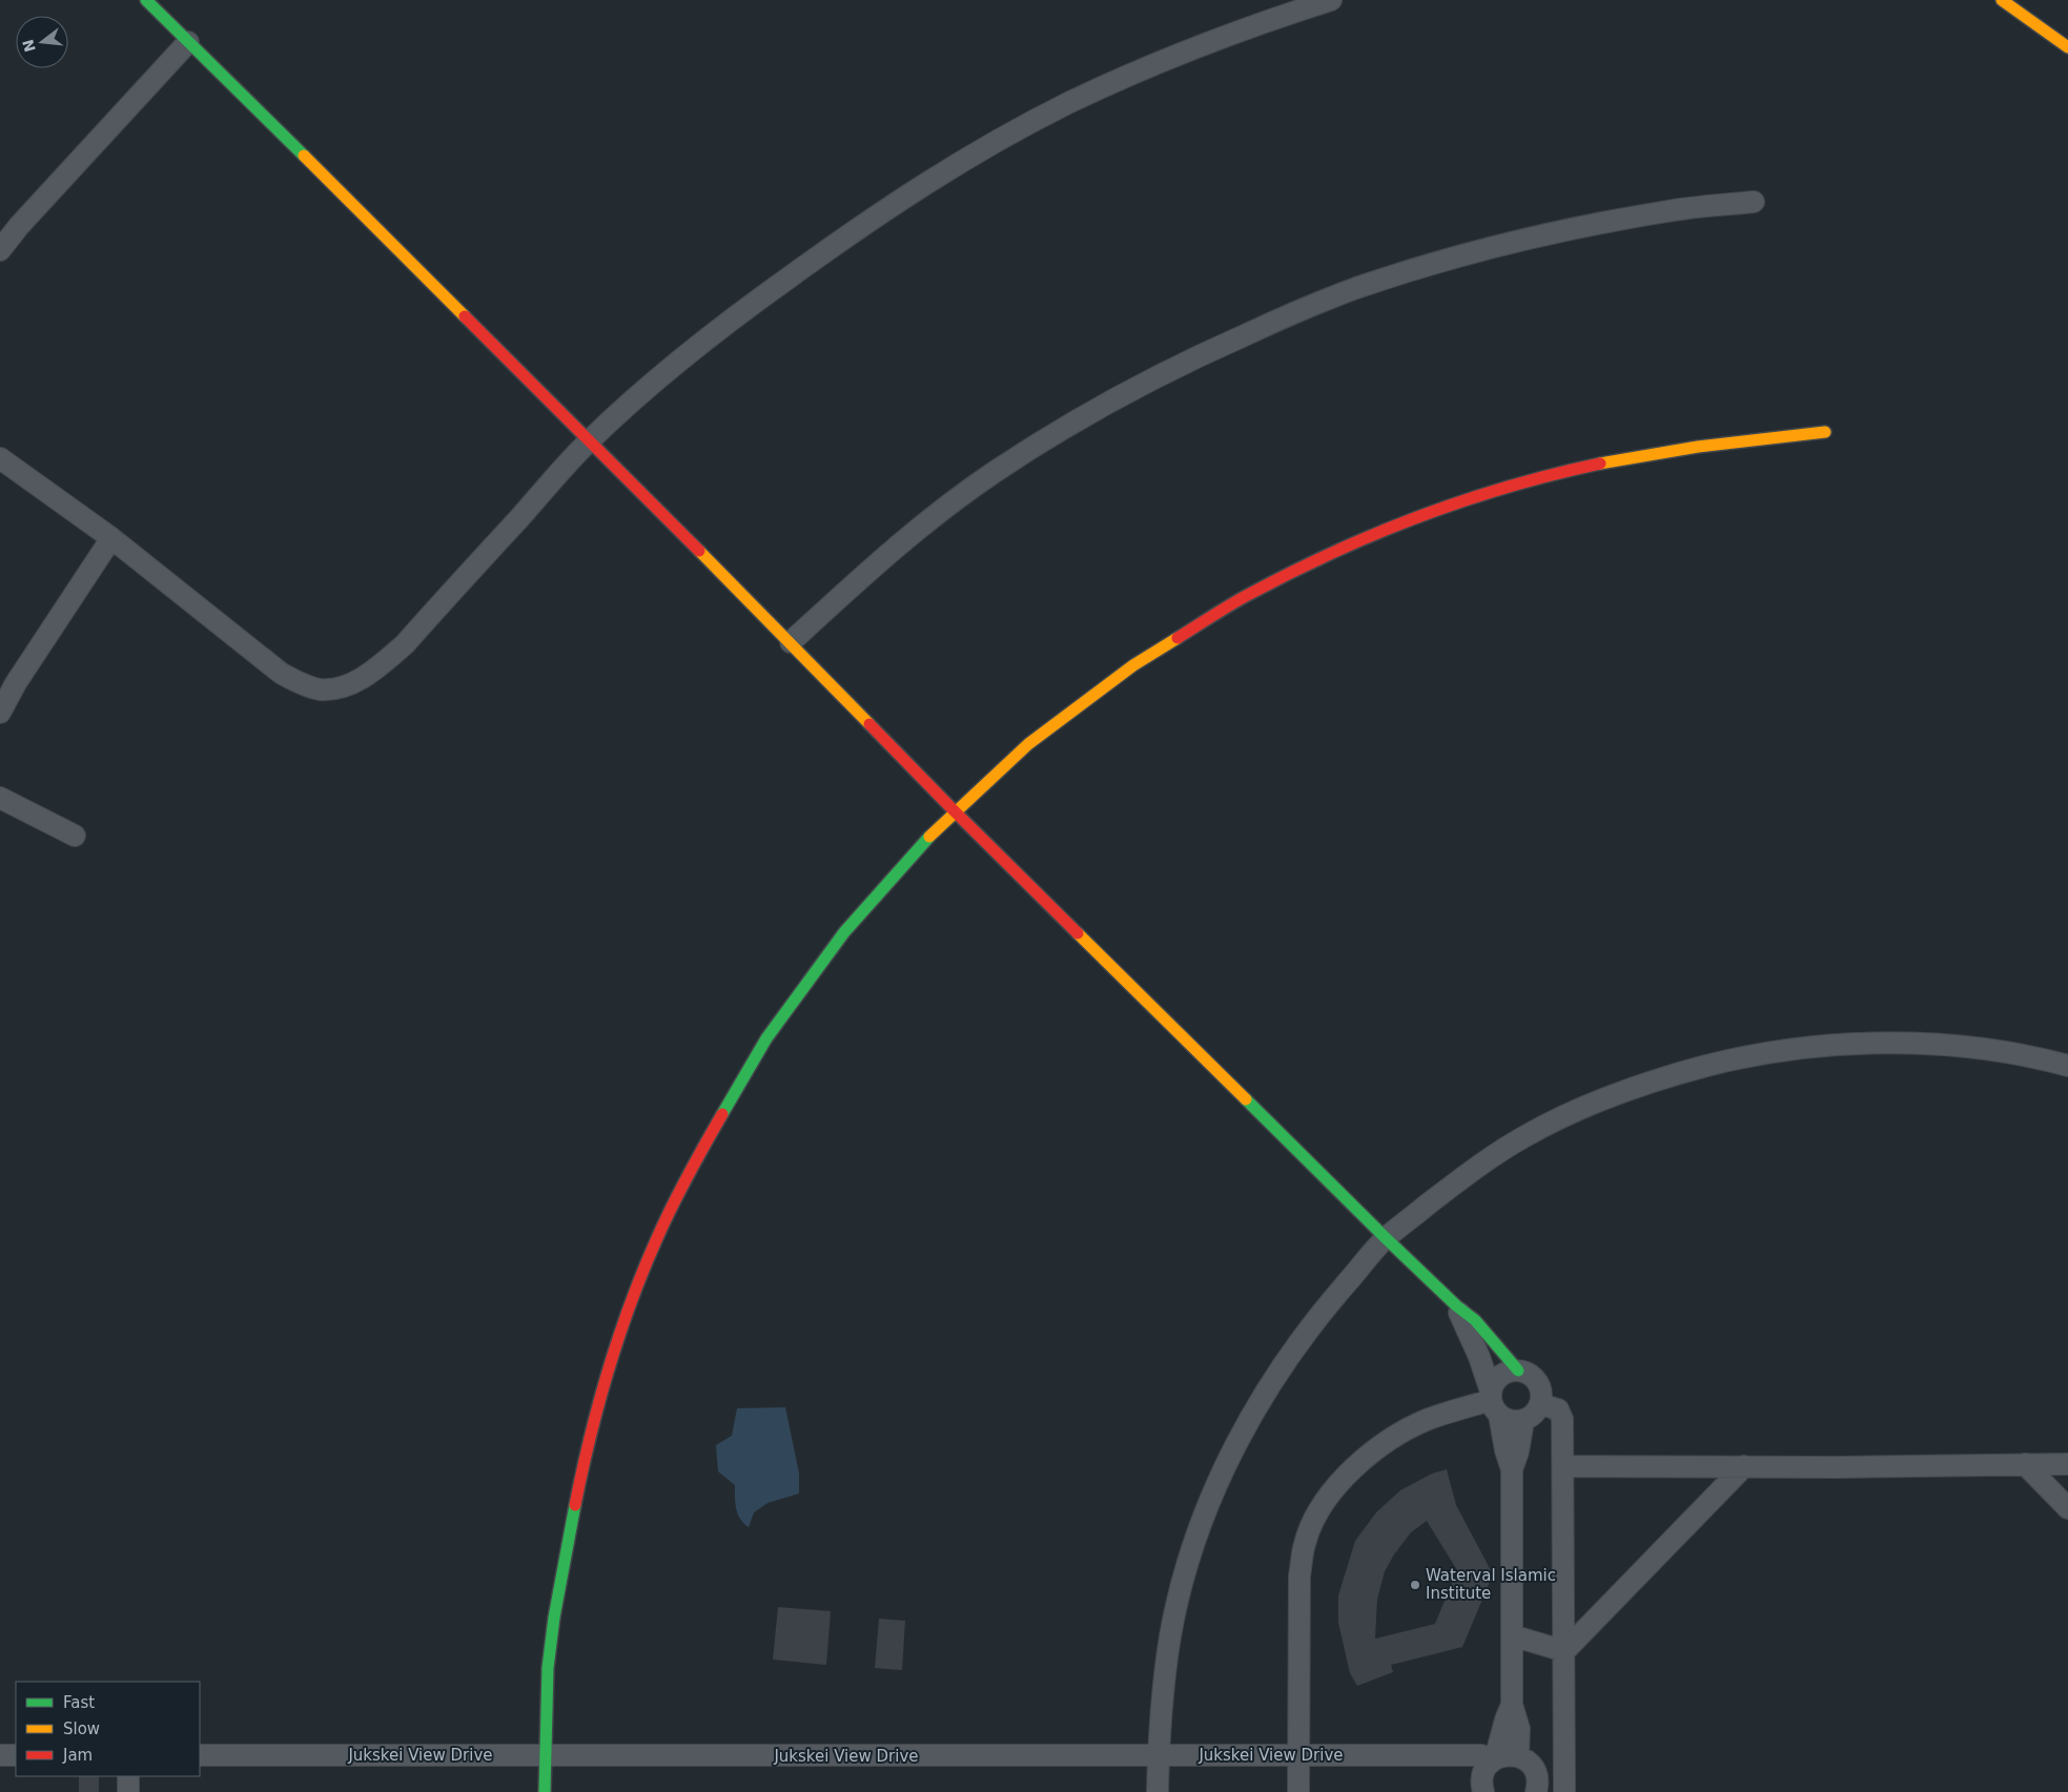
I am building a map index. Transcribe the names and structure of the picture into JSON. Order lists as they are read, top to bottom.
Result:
{
  "streets": {
    "street": ["Jukskei View Drive"]
  },
  "places": ["Waterval Islamic Institute"],
  "legend": ["Fast", "Slow", "Jam"],
  "north": "left"
}
